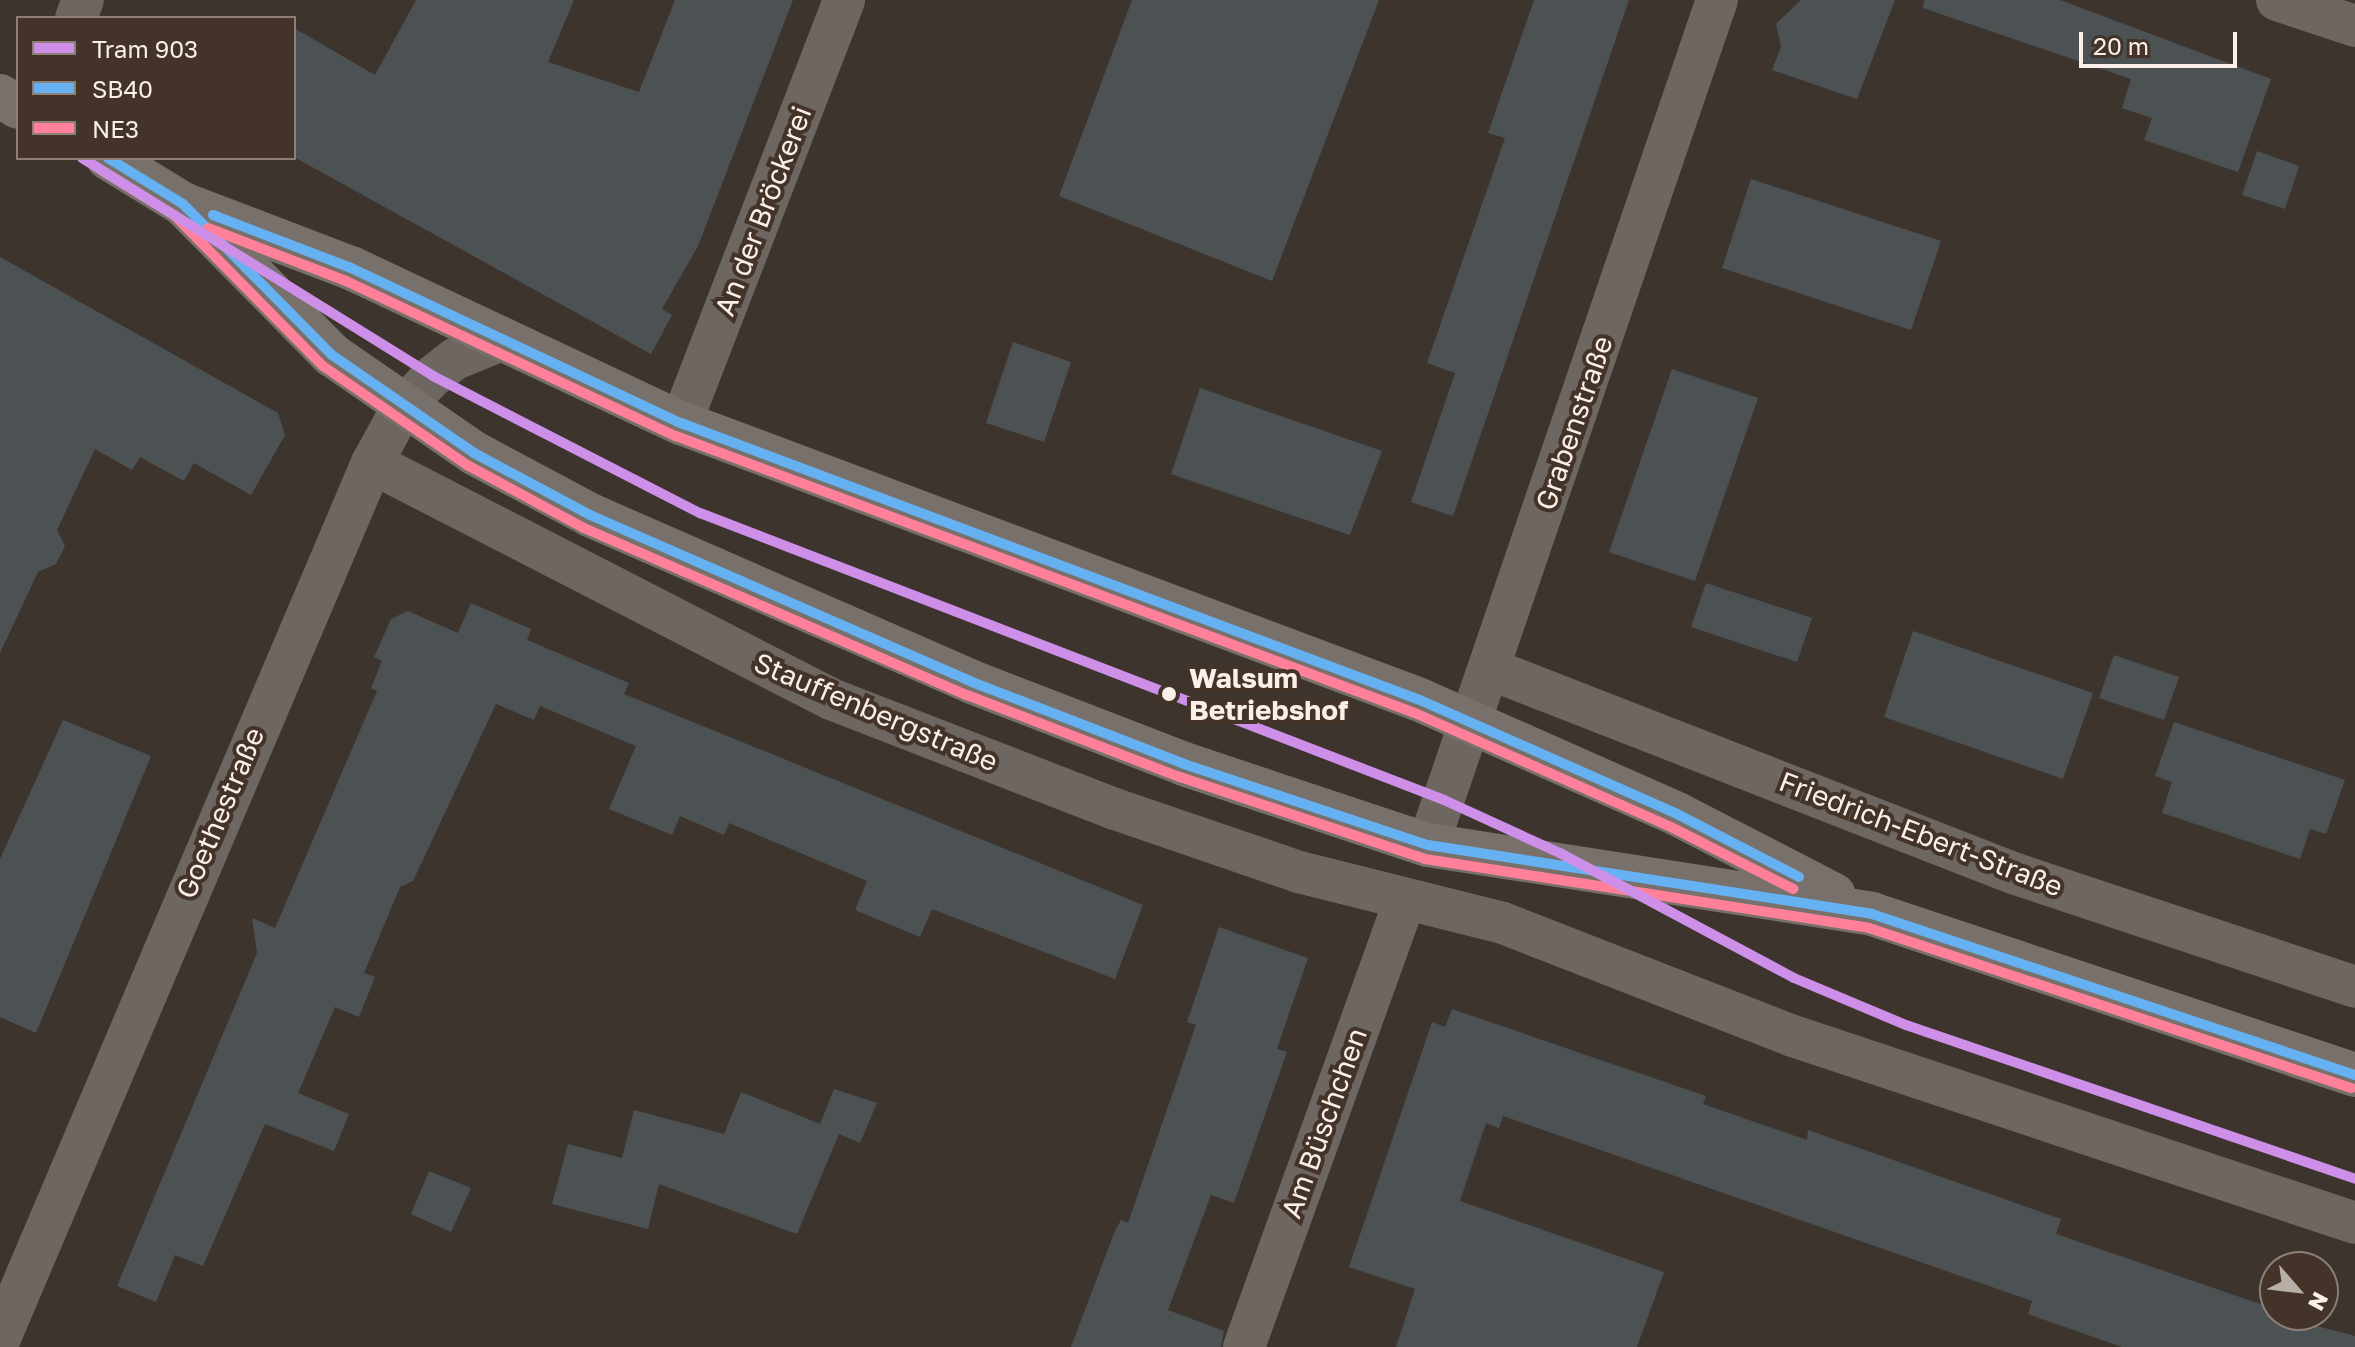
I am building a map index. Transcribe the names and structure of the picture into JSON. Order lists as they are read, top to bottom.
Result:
{
  "streets": {
    "street": [
      "An der Bröckerei",
      "Grabenstraße",
      "Stauffenbergstraße",
      "Goethestraße",
      "Friedrich-Ebert-Straße",
      "Am Büschchen"
    ]
  },
  "crossings": [
    ["Grabenstraße", "Friedrich-Ebert-Straße"],
    ["Stauffenbergstraße", "Goethestraße"],
    ["Stauffenbergstraße", "Am Büschchen"]
  ],
  "places": ["Walsum Betriebshof"],
  "lines": ["tram line 903", "transit line SB40", "transit line NE3"],
  "legend": ["Tram 903", "SB40", "NE3"],
  "scale_bar": "20 m",
  "north": "bottom right"
}
